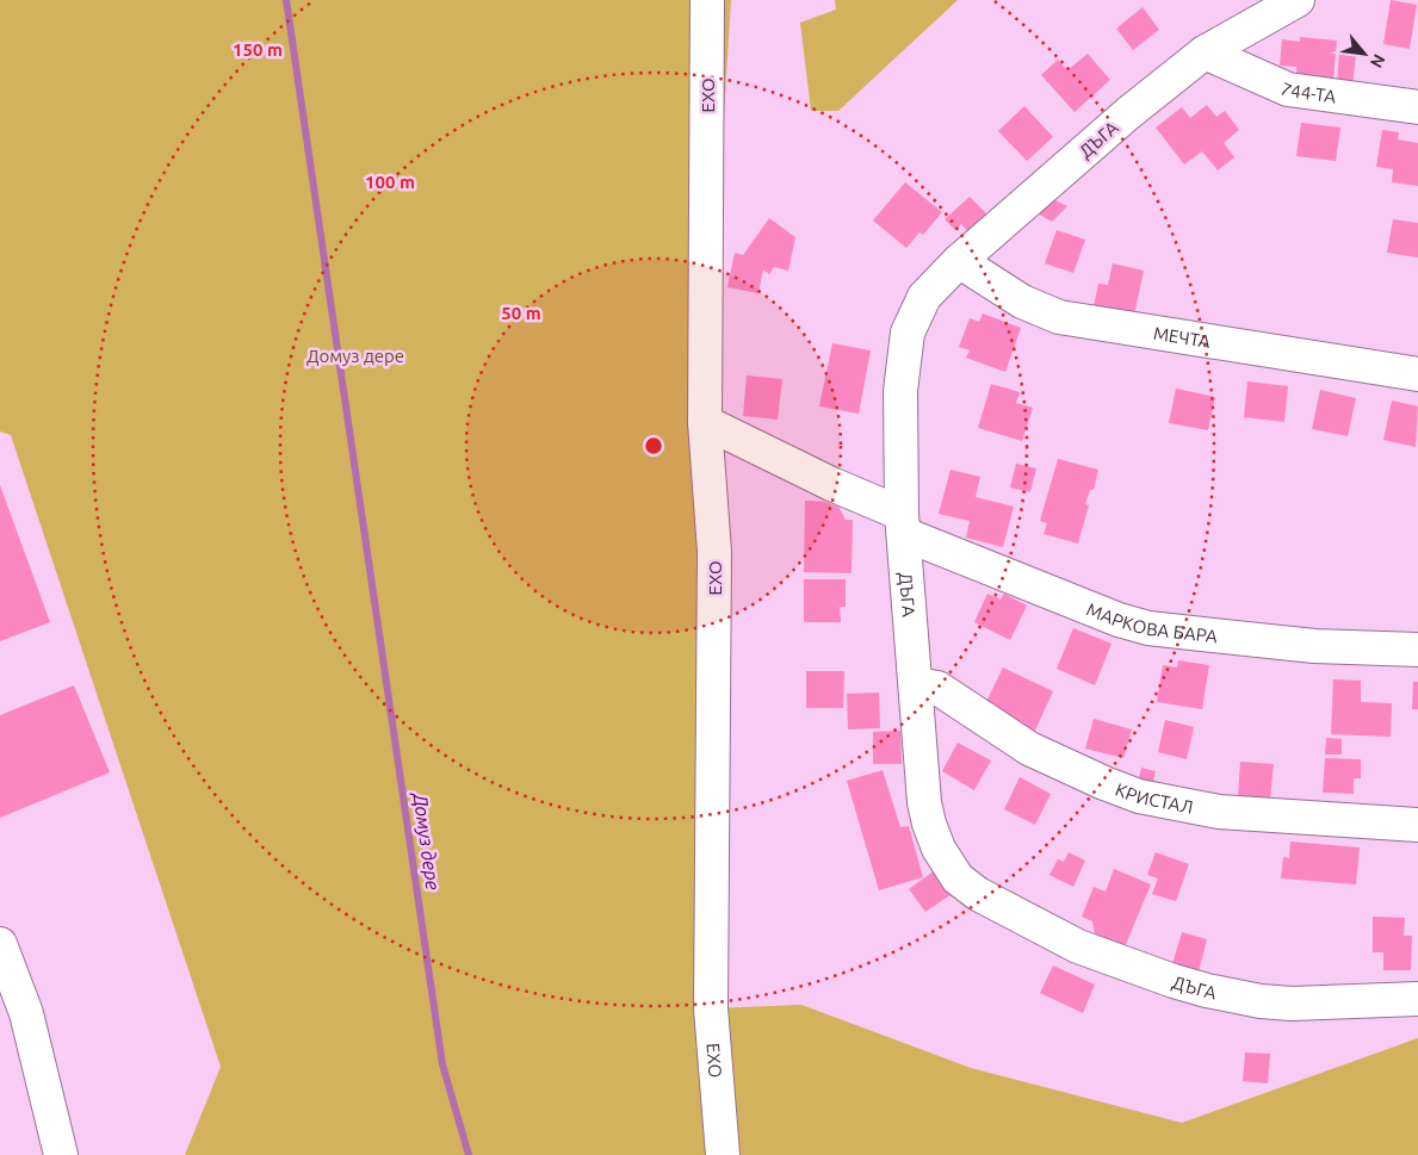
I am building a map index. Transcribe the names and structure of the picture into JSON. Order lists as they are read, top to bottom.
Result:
{
  "streets": {
    "street": [
      "744-ТА",
      "ЕХО",
      "ДЪГА",
      "МЕЧТА",
      "МАРКОВА БАРА",
      "КРИСТАЛ"
    ]
  },
  "crossings": [
    ["744-ТА", "ДЪГА"],
    ["ЕХО", "МАРКОВА БАРА"],
    ["ДЪГА", "МЕЧТА"],
    ["ДЪГА", "МАРКОВА БАРА"],
    ["ДЪГА", "КРИСТАЛ"]
  ],
  "water": ["Домуз дере"],
  "parks": ["Домуз дере"],
  "north": "bottom right",
  "rings": ["150 m", "100 m", "50 m"]
}
